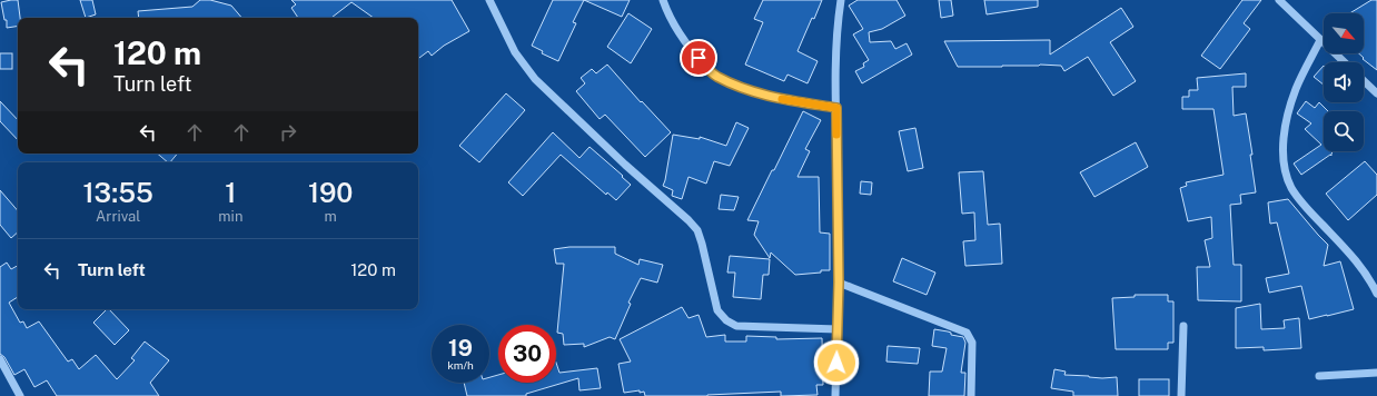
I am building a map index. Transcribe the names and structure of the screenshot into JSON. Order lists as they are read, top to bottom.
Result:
{
  "north": "bottom right",
  "page": {
    "turn": ["120 m", "Turn left"],
    "eta": [
      "13:55",
      "Arrival",
      "1",
      "min",
      "190",
      "m"
    ],
    "list": [
      {
        "name": "Turn left",
        "value": "120 m"
      }
    ],
    "speed": "19 km/h",
    "limit": "30"
  }
}
